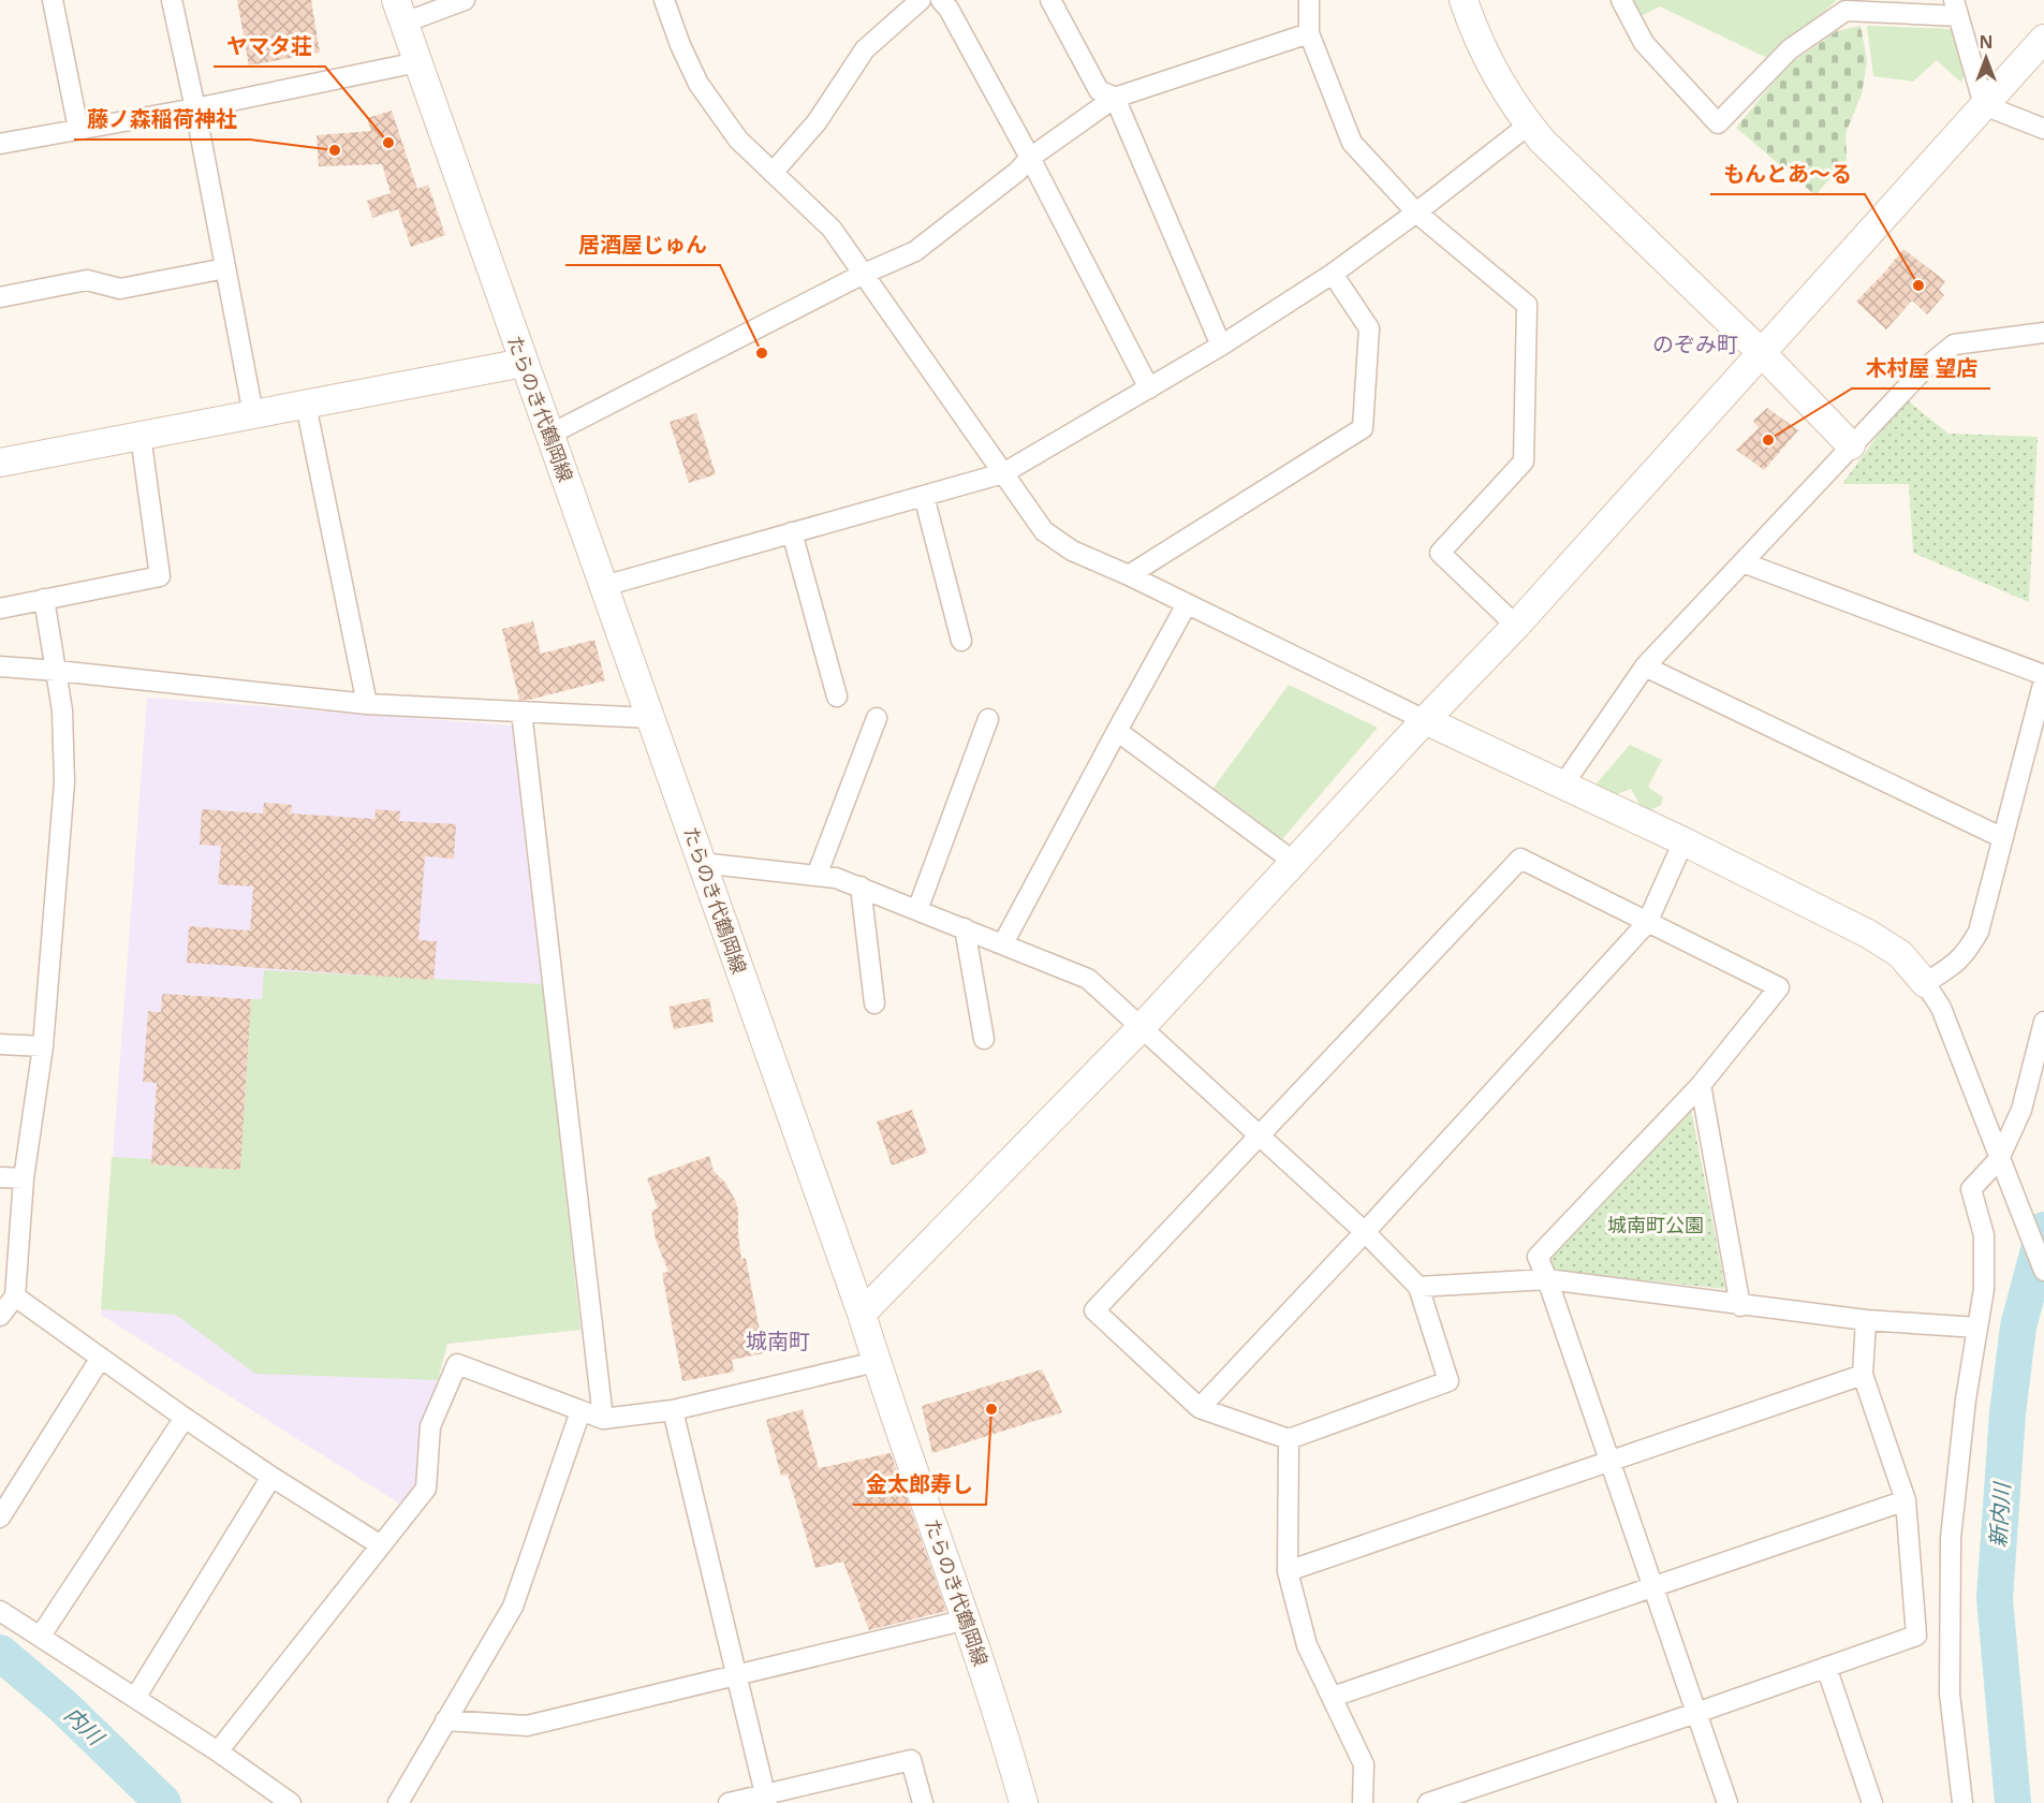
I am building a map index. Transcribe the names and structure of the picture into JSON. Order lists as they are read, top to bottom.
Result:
{
  "streets": {
    "street": ["たらのき代鶴岡線"]
  },
  "districts": ["のぞみ町", "城南町"],
  "water": ["新内川", "内川"],
  "parks": ["城南町公園"],
  "places": [
    "ヤマタ荘",
    "藤ノ森稲荷神社",
    "もんとあ～る",
    "居酒屋じゅん",
    "木村屋 望店",
    "金太郎寿し"
  ],
  "north": "top"
}
